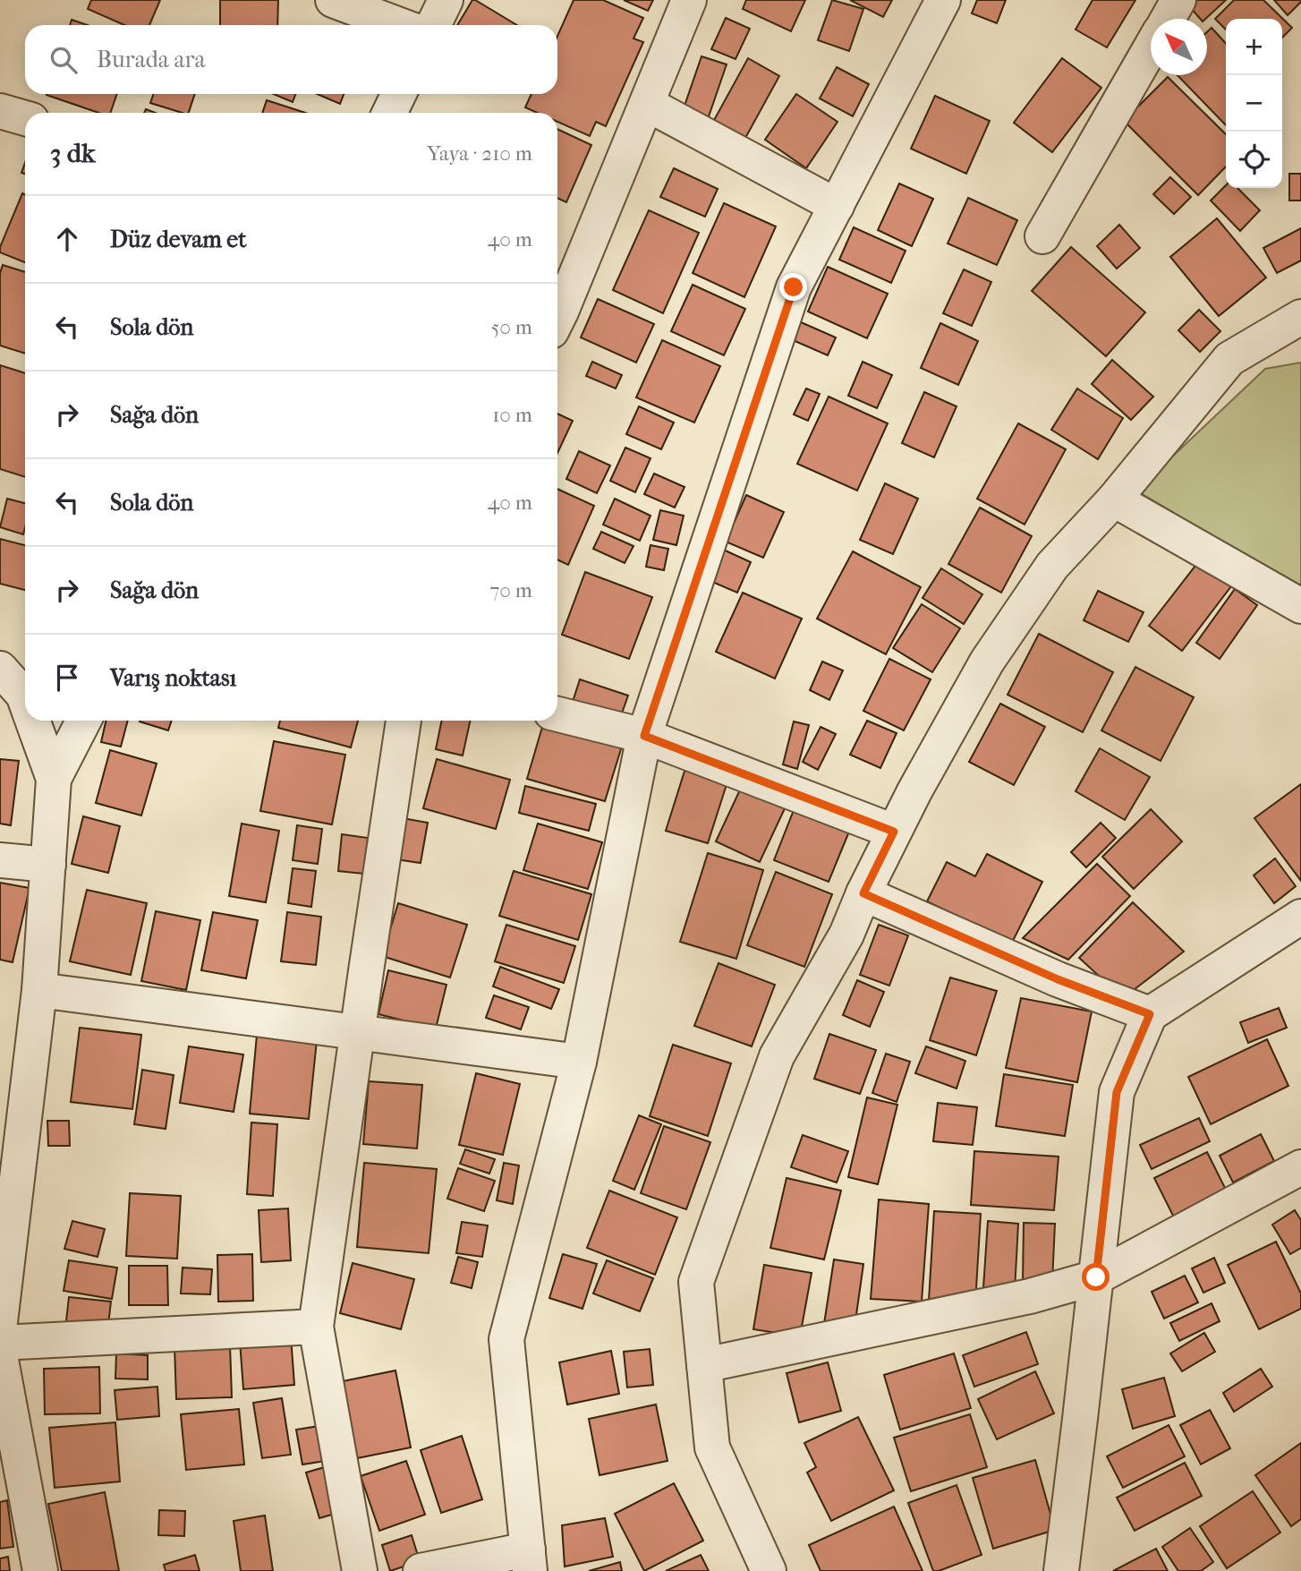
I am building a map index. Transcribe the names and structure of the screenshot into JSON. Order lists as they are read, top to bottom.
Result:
{
  "north": "top left",
  "page": {
    "map_buttons": ["+", "−"],
    "search": "Burada ara",
    "heading": ["3 dk", "Yaya · 210 m"],
    "list": [
      ["Düz devam et", "40 m"],
      ["Sola dön", "50 m"],
      ["Sağa dön", "10 m"],
      ["Sola dön", "40 m"],
      ["Sağa dön", "70 m"],
      "Varış noktası"
    ]
  }
}
